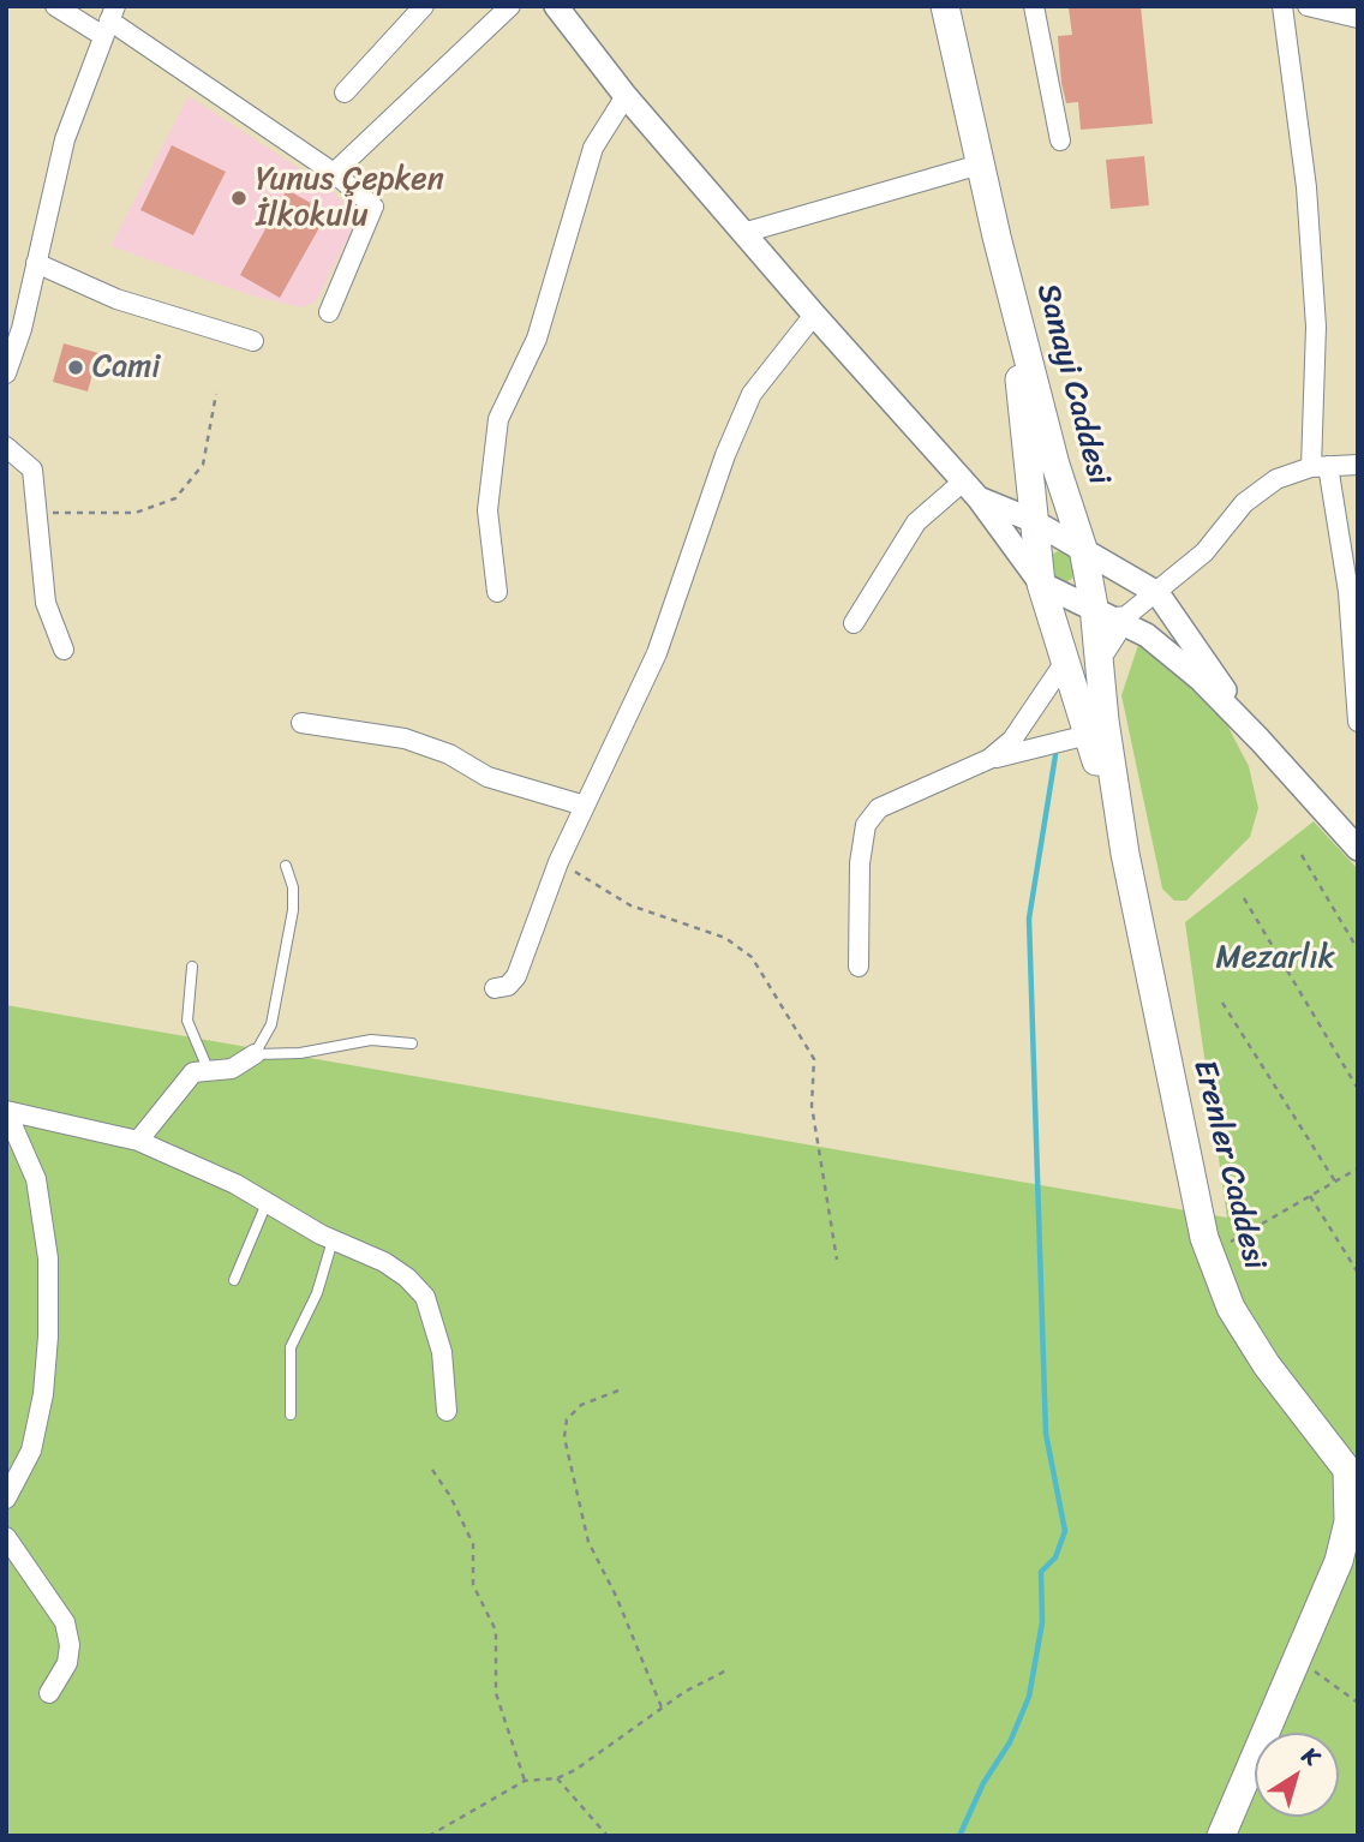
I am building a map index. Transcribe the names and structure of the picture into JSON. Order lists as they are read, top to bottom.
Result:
{
  "streets": {
    "main road": ["Sanayi Caddesi", "Erenler Caddesi"]
  },
  "crossings": [
    ["Sanayi Caddesi", "Erenler Caddesi"]
  ],
  "parks": ["Mezarlık"],
  "places": ["Yunus Çepken İlkokulu", "Cami"],
  "north": "top right"
}
